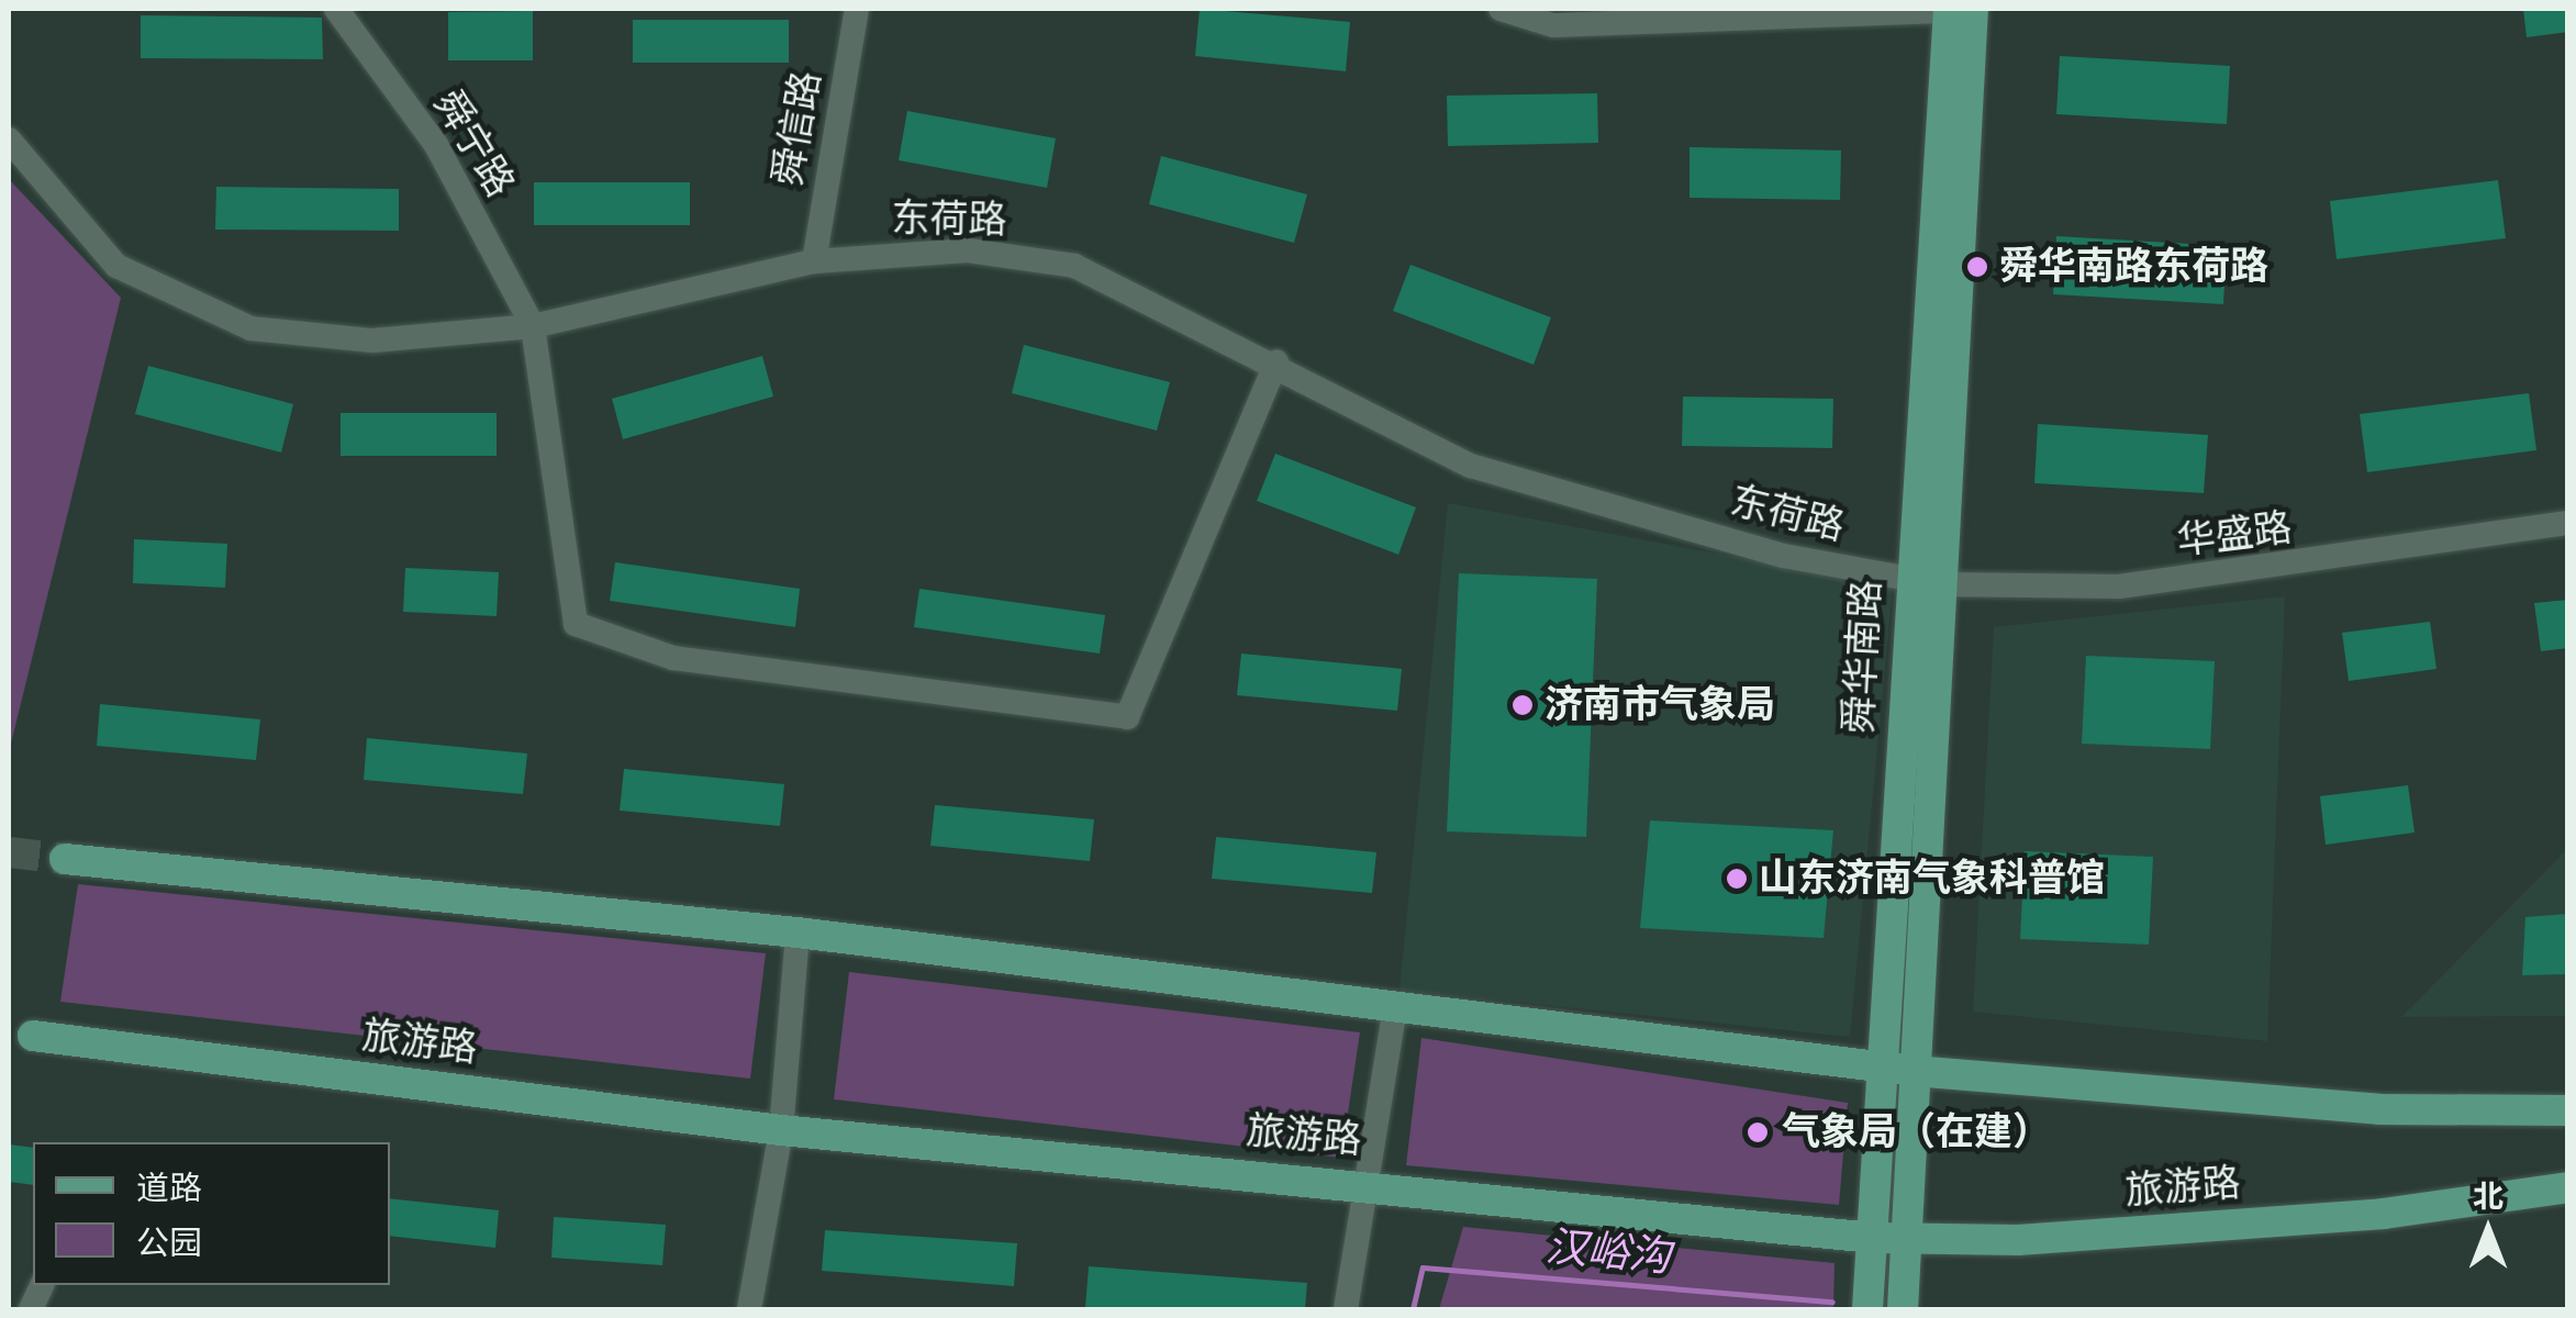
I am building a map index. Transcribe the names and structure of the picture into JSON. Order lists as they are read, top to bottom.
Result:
{
  "streets": {
    "main road": ["舜华南路", "旅游路"],
    "street": [
      "舜信路",
      "舜宁路",
      "东荷路",
      "华盛路"
    ]
  },
  "crossings": [
    ["舜信路", "东荷路"],
    ["舜宁路", "东荷路"],
    ["东荷路", "华盛路"],
    ["东荷路", "舜华南路"],
    ["华盛路", "舜华南路"],
    ["舜华南路", "旅游路"]
  ],
  "water": ["汉峪沟"],
  "places": [
    "舜华南路东荷路",
    "济南市气象局",
    "山东济南气象科普馆",
    "气象局（在建）"
  ],
  "legend": ["道路", "公园"],
  "north": "top"
}
